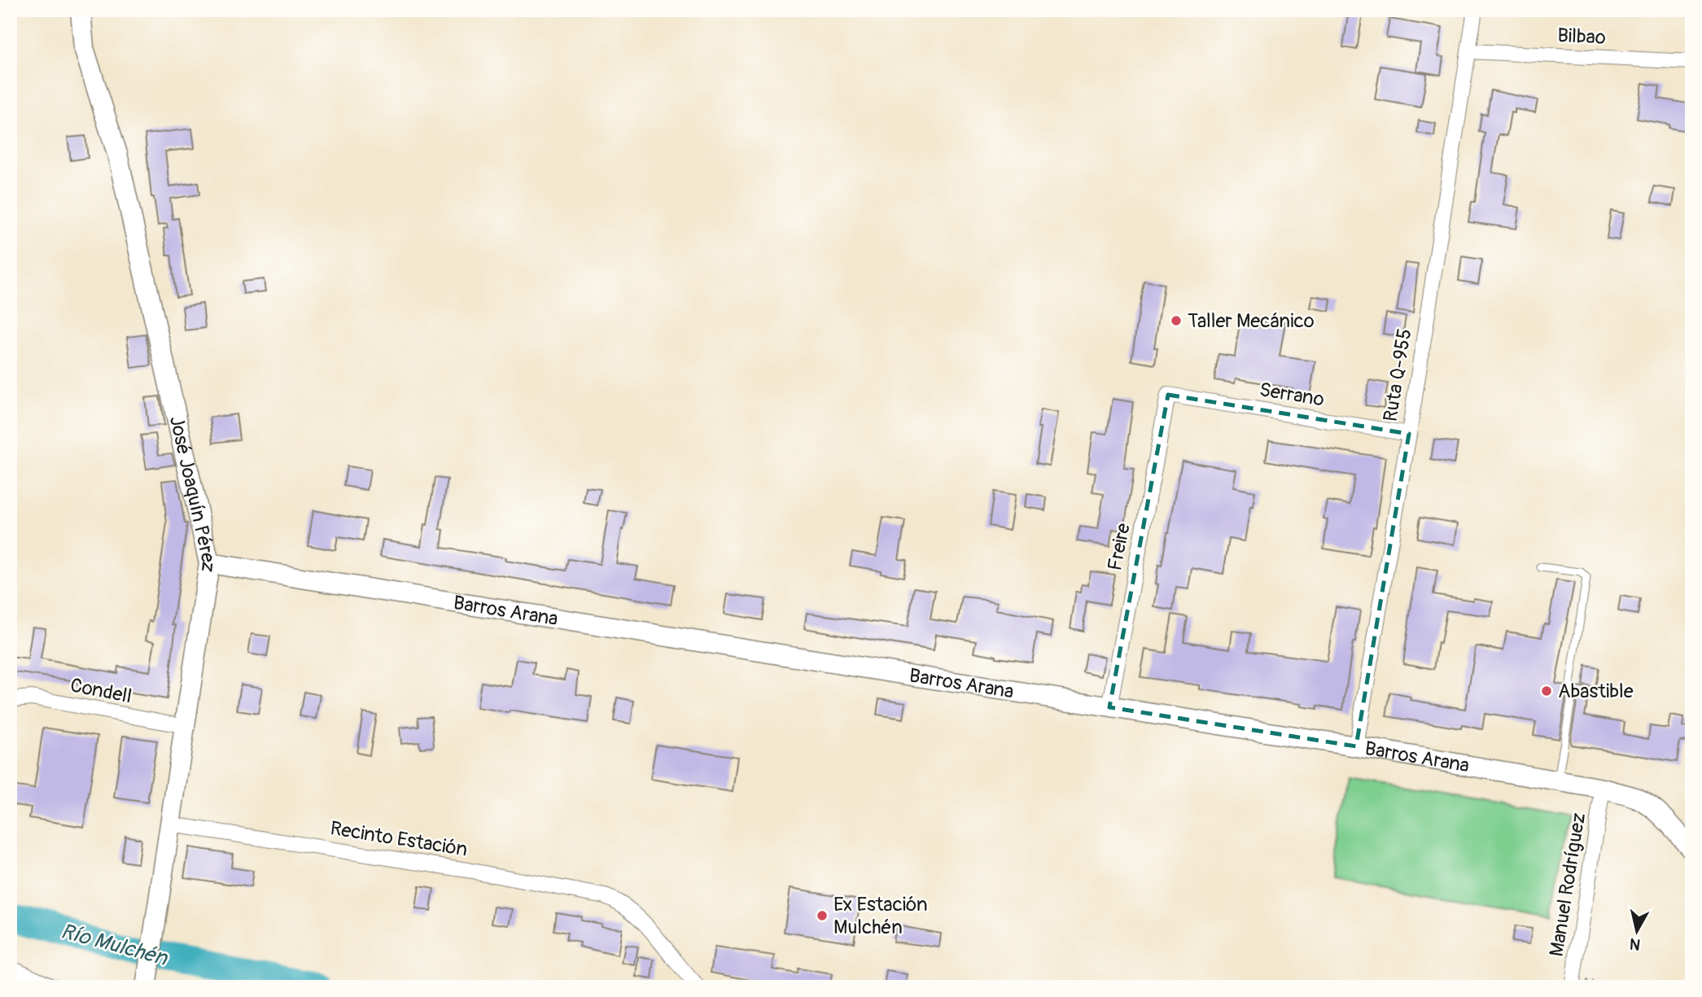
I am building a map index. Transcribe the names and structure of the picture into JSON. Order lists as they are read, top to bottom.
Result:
{
  "streets": {
    "main road": ["José Joaquín Pérez", "Barros Arana"],
    "street": [
      "Bilbao",
      "Ruta Q-955",
      "Serrano",
      "Freire",
      "Condell",
      "Recinto Estación",
      "Manuel Rodríguez"
    ]
  },
  "crossings": [
    ["Bilbao", "Ruta Q-955"],
    ["Ruta Q-955", "Serrano"],
    ["Ruta Q-955", "Barros Arana"],
    ["Serrano", "Freire"],
    ["José Joaquín Pérez", "Barros Arana"],
    ["José Joaquín Pérez", "Condell"],
    ["José Joaquín Pérez", "Recinto Estación"],
    ["Freire", "Barros Arana"],
    ["Barros Arana", "Manuel Rodríguez"]
  ],
  "water": ["Río Mulchén"],
  "places": ["Taller Mecánico", "Abastible", "Ex Estación Mulchén"],
  "north": "bottom"
}
